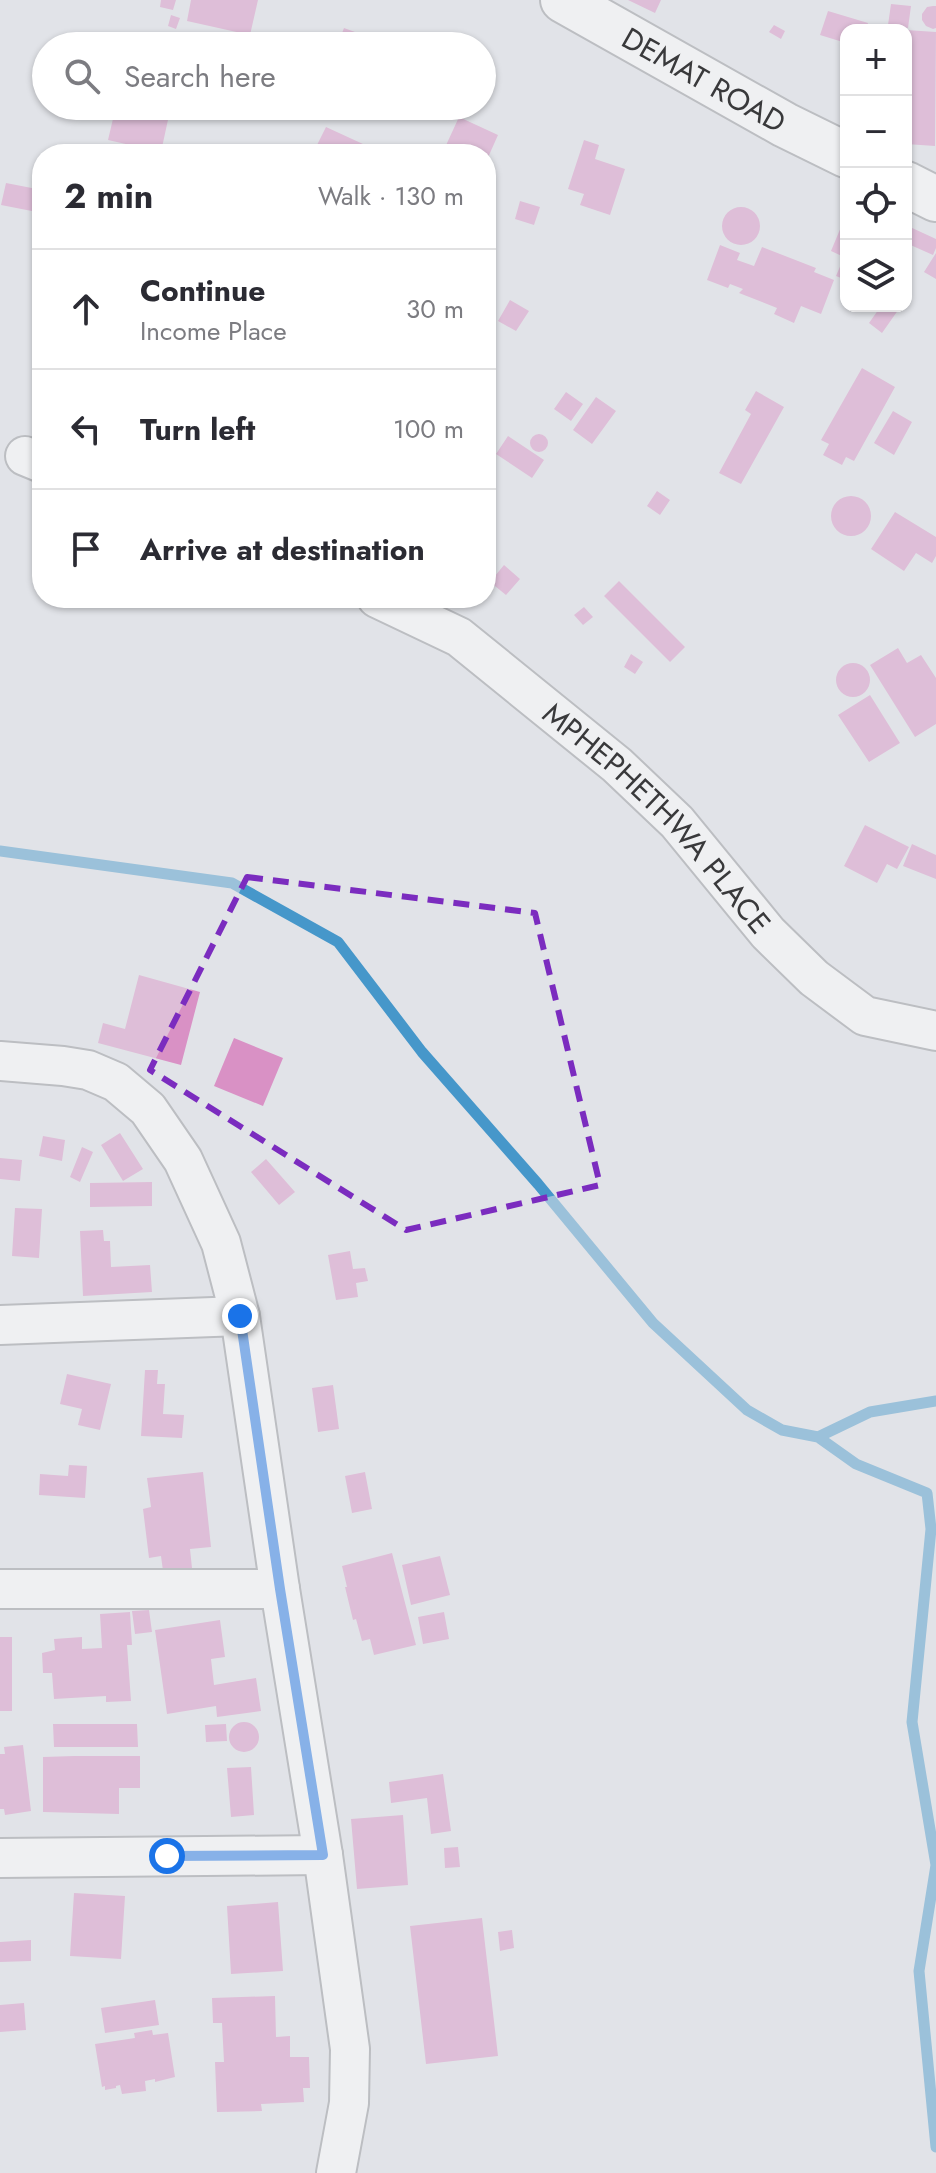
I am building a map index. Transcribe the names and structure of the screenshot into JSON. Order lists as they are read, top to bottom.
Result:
{
  "streets": {
    "street": ["DEMAT ROAD", "MPHEPHETHWA PLACE"]
  },
  "page": {
    "map_buttons": ["+", "−"],
    "search": "Search here",
    "heading": ["2 min", "Walk · 130 m"],
    "list": [
      ["Continue", "Income Place", "30 m"],
      ["Turn left", "100 m"],
      "Arrive at destination"
    ]
  }
}
